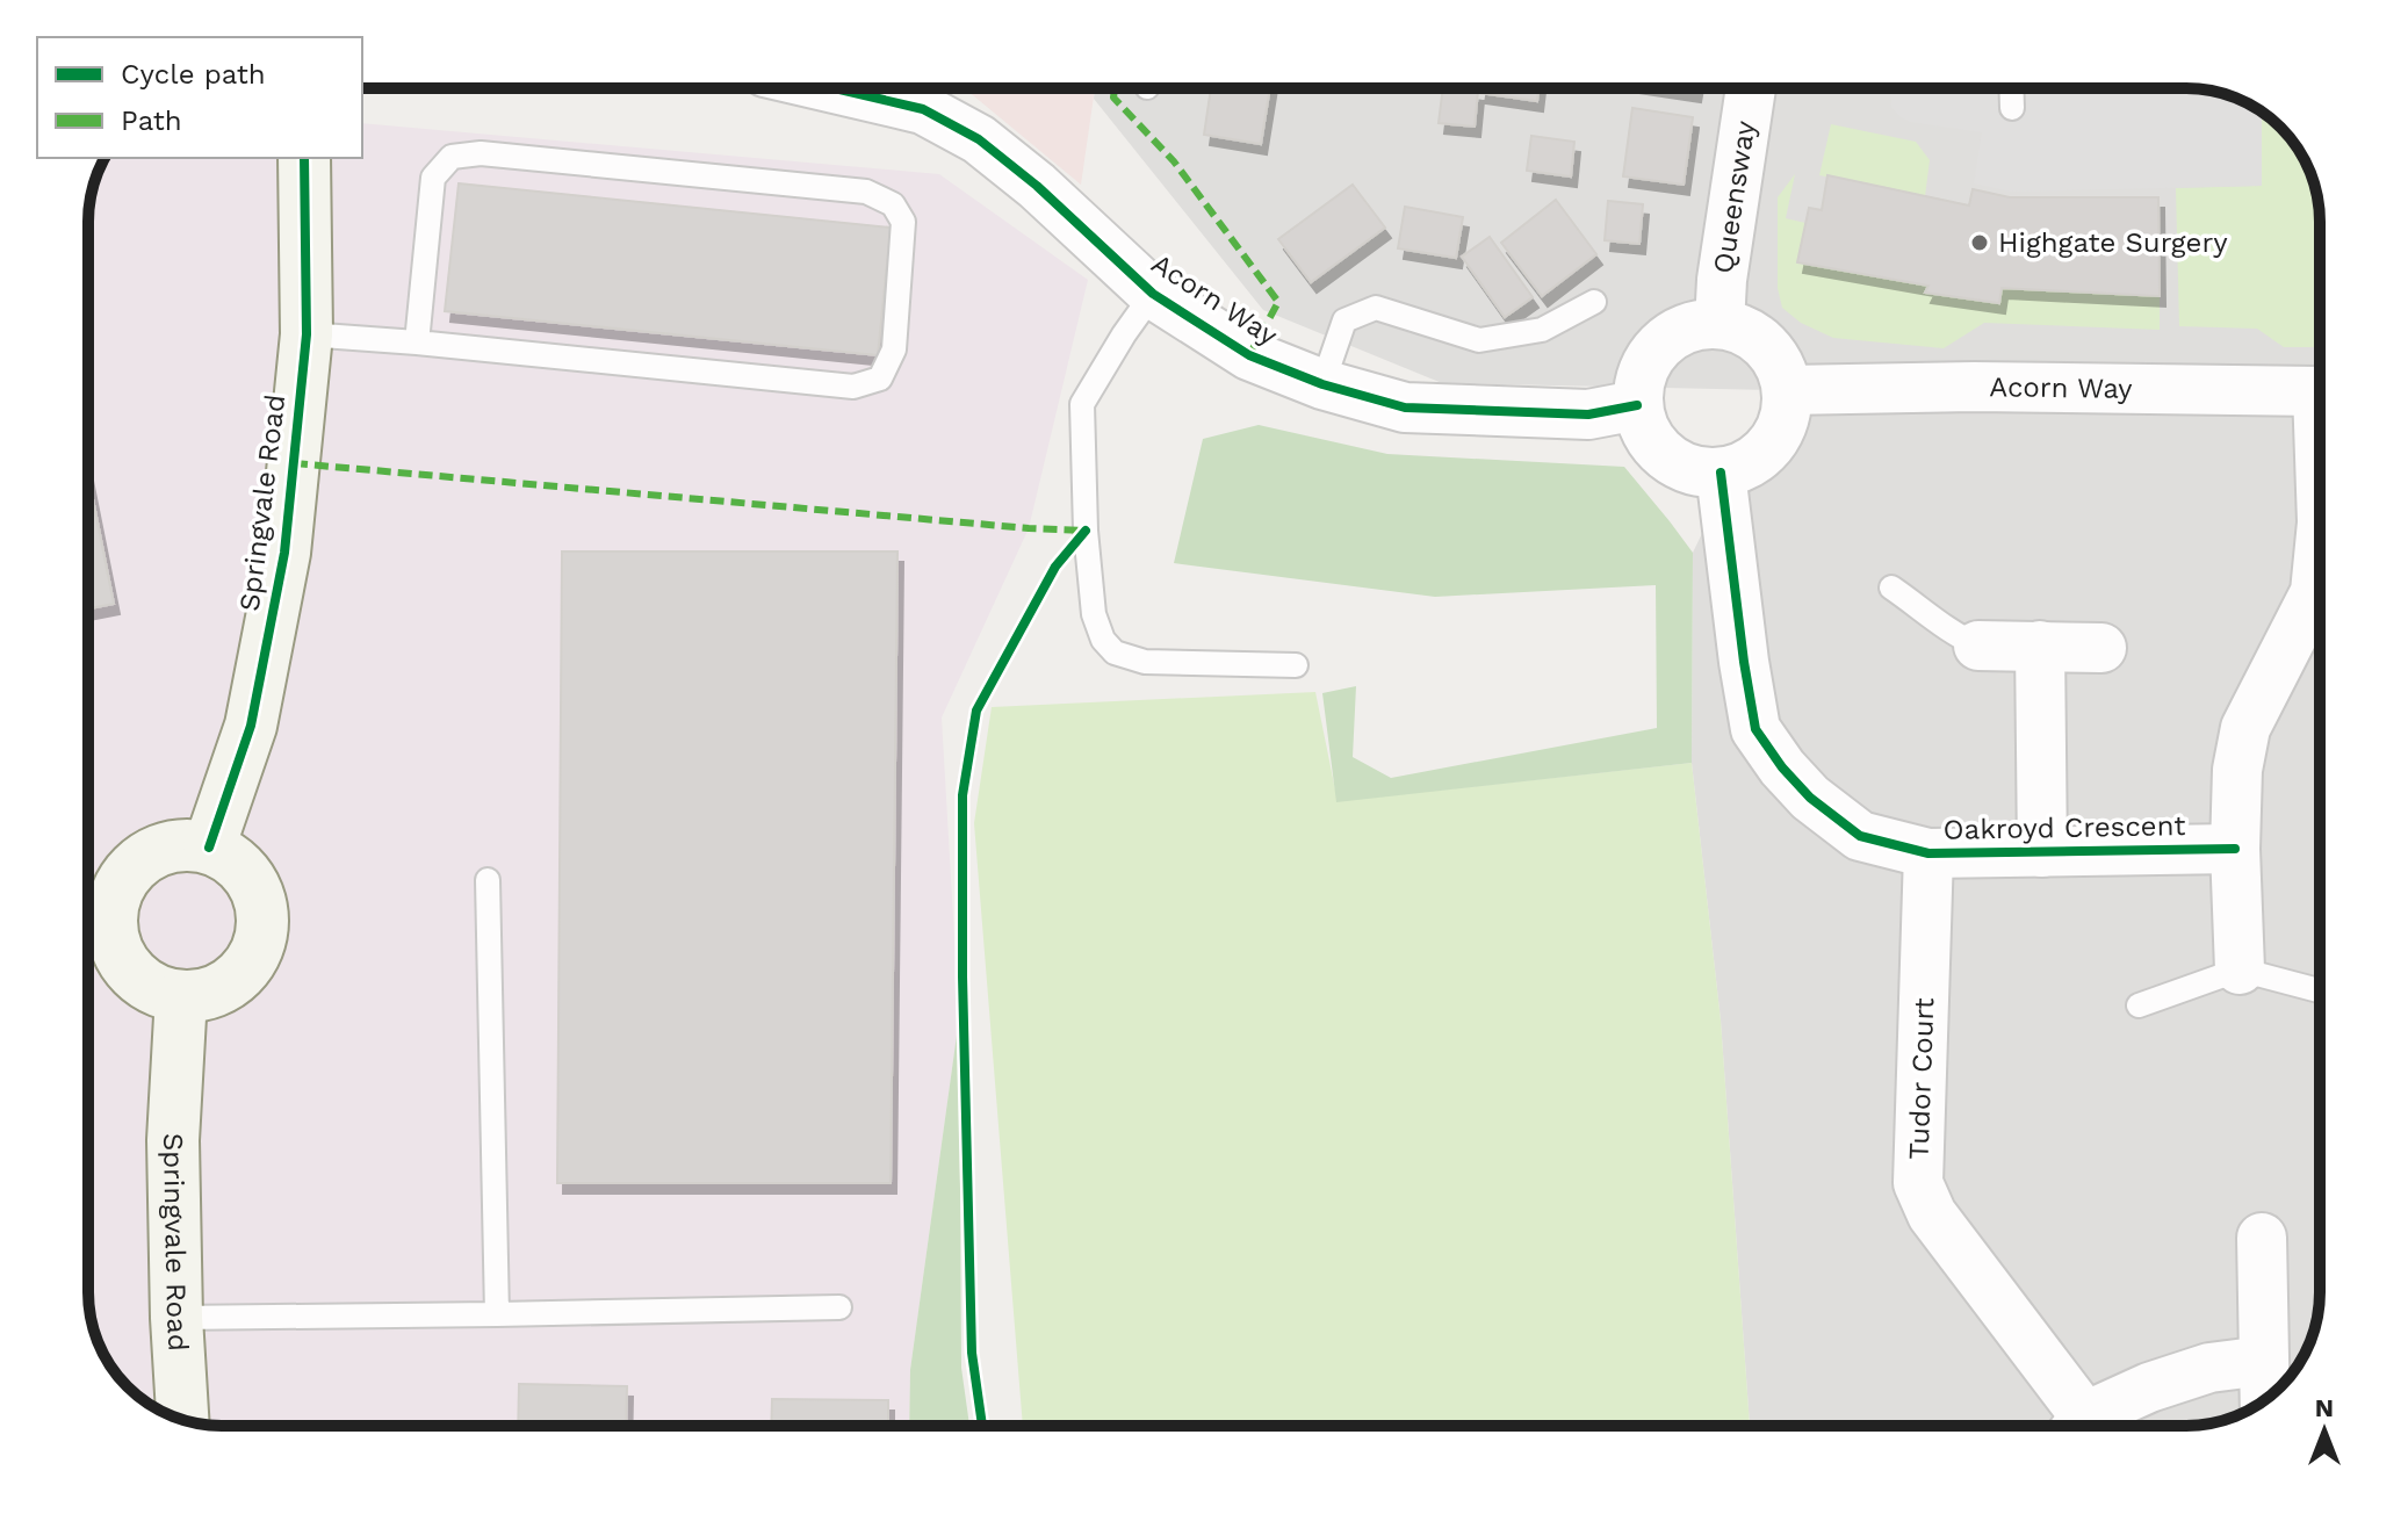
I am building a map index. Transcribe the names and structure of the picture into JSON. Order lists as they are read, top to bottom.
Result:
{
  "streets": {
    "street": [
      "Queensway",
      "Acorn Way",
      "Springvale Road",
      "Oakroyd Crescent",
      "Tudor Court"
    ]
  },
  "crossings": [
    ["Queensway", "Acorn Way"],
    ["Queensway", "Oakroyd Crescent"],
    ["Acorn Way", "Oakroyd Crescent"],
    ["Oakroyd Crescent", "Tudor Court"]
  ],
  "places": ["Highgate Surgery"],
  "legend": ["Cycle path", "Path"],
  "north": "top"
}
